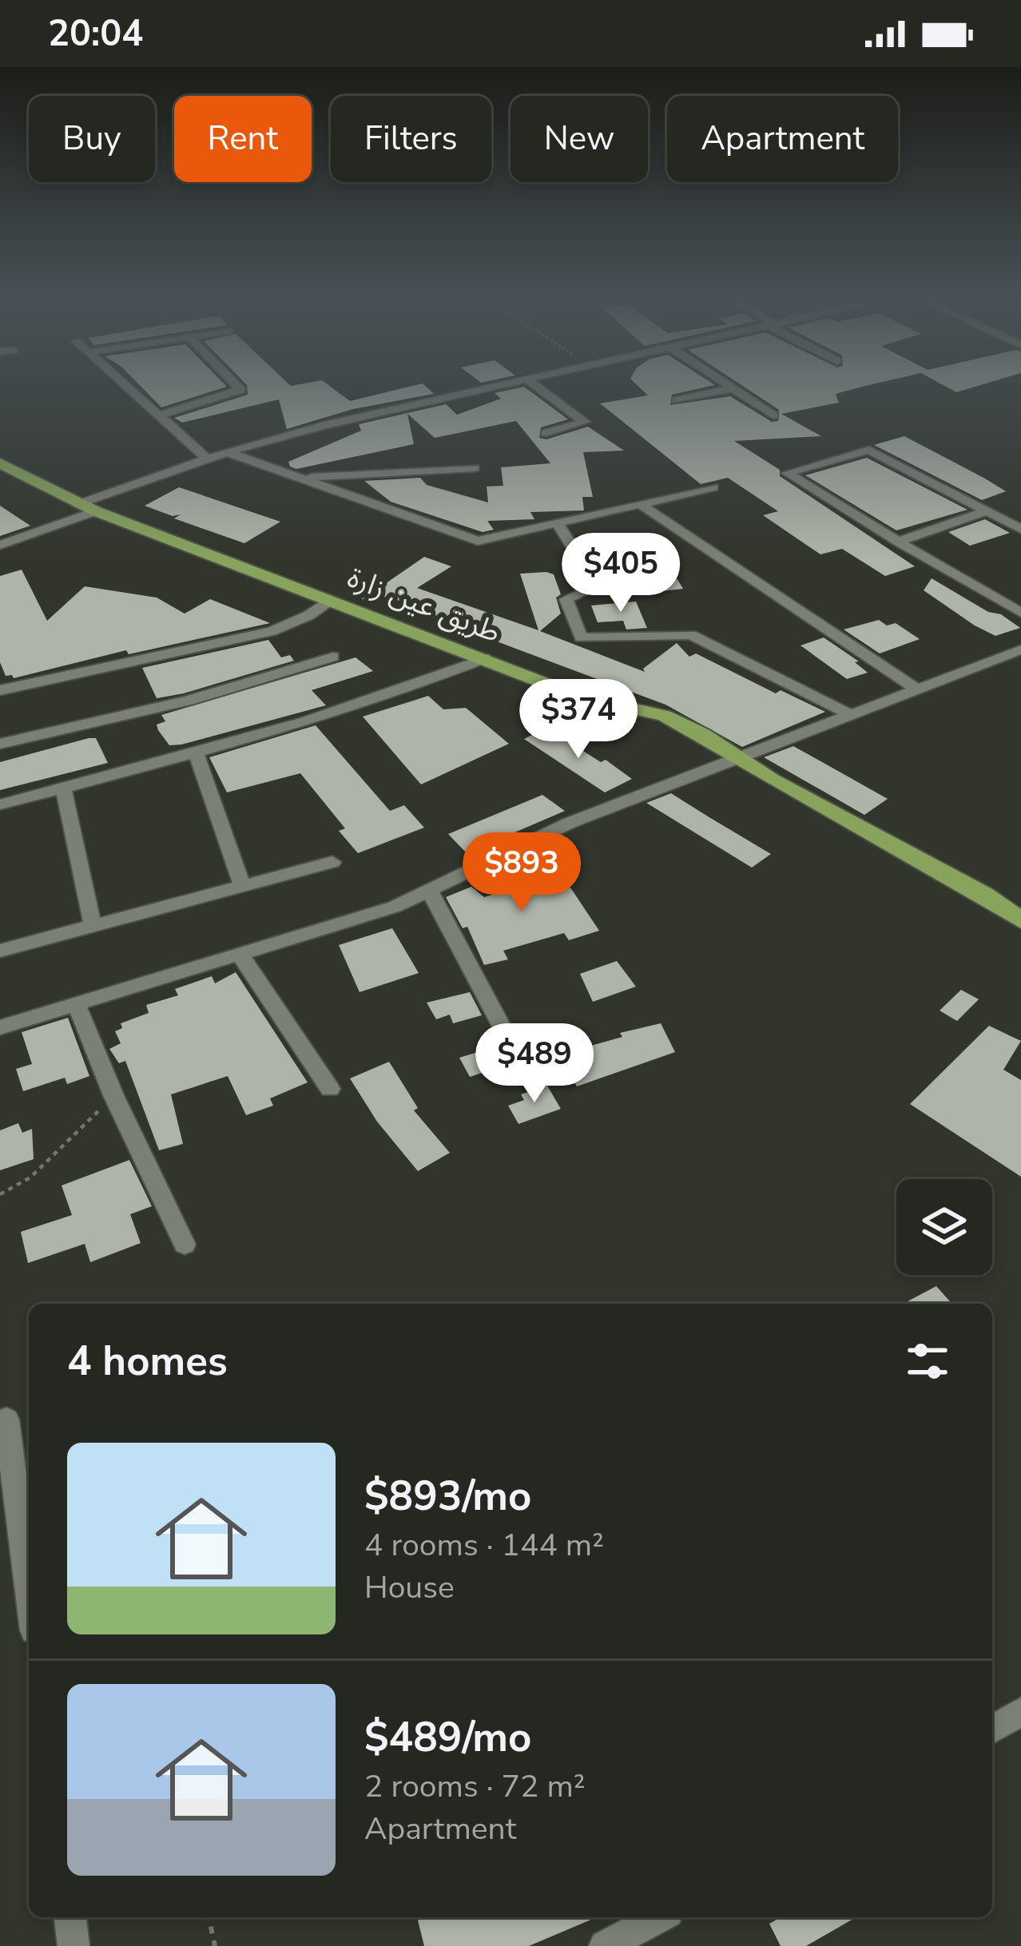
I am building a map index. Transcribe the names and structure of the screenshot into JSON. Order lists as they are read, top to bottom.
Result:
{
  "streets": {
    "main road": ["طريق عين زارة"]
  },
  "page": {
    "status": "20:04",
    "chip": [
      "Buy",
      "Rent",
      "Filters",
      "New",
      "Apartment"
    ],
    "price": [
      "$405",
      "$374",
      "$893",
      "$489"
    ],
    "heading": "4 homes",
    "list": [
      {
        "name": "$893/mo",
        "note": "4 rooms · 144 m² · House"
      },
      {
        "name": "$489/mo",
        "note": "2 rooms · 72 m² · Apartment"
      }
    ]
  }
}
